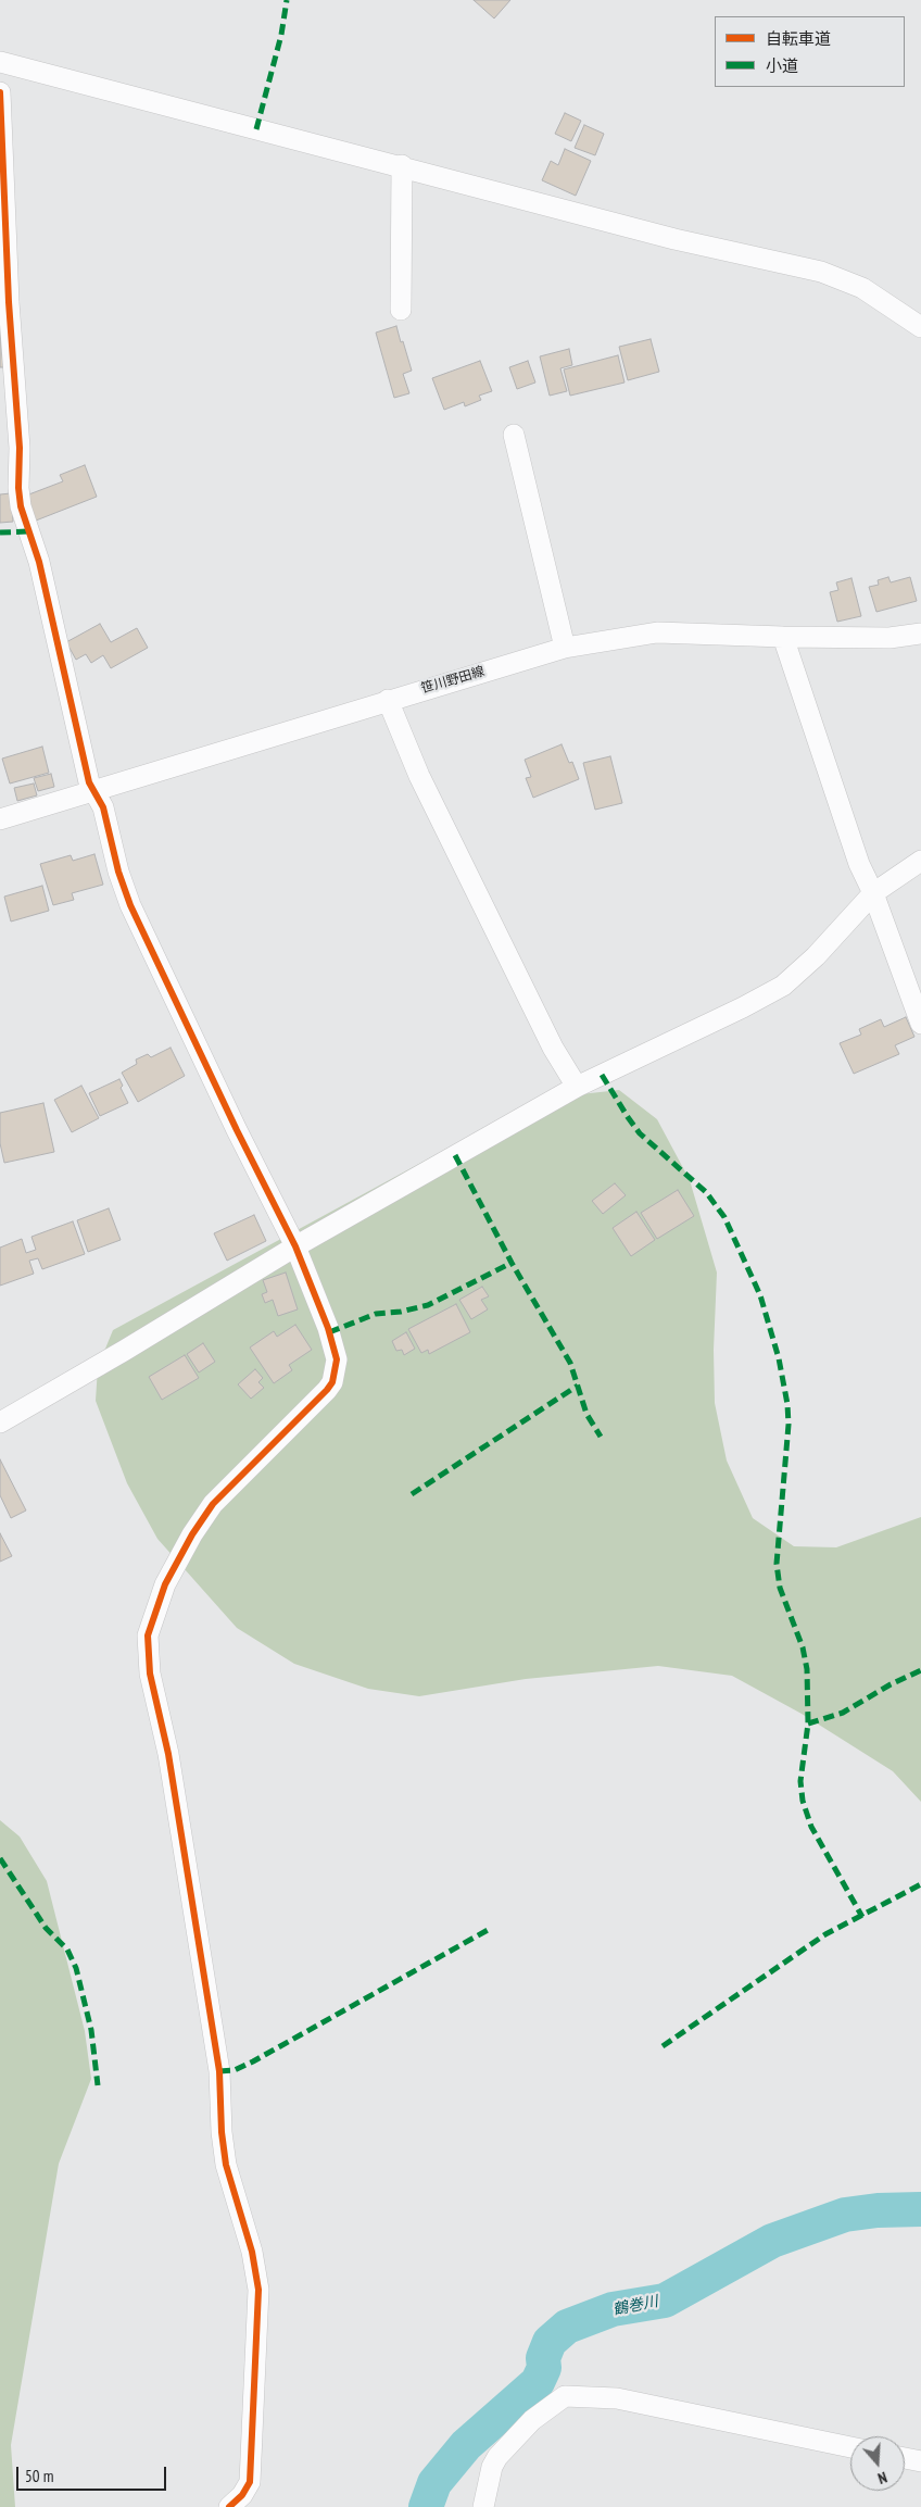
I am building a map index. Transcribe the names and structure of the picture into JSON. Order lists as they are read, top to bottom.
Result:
{
  "streets": {
    "street": ["笹川野田線"]
  },
  "water": ["鶴巻川"],
  "legend": ["自転車道", "小道"],
  "scale_bar": "50 m",
  "north": "bottom"
}
